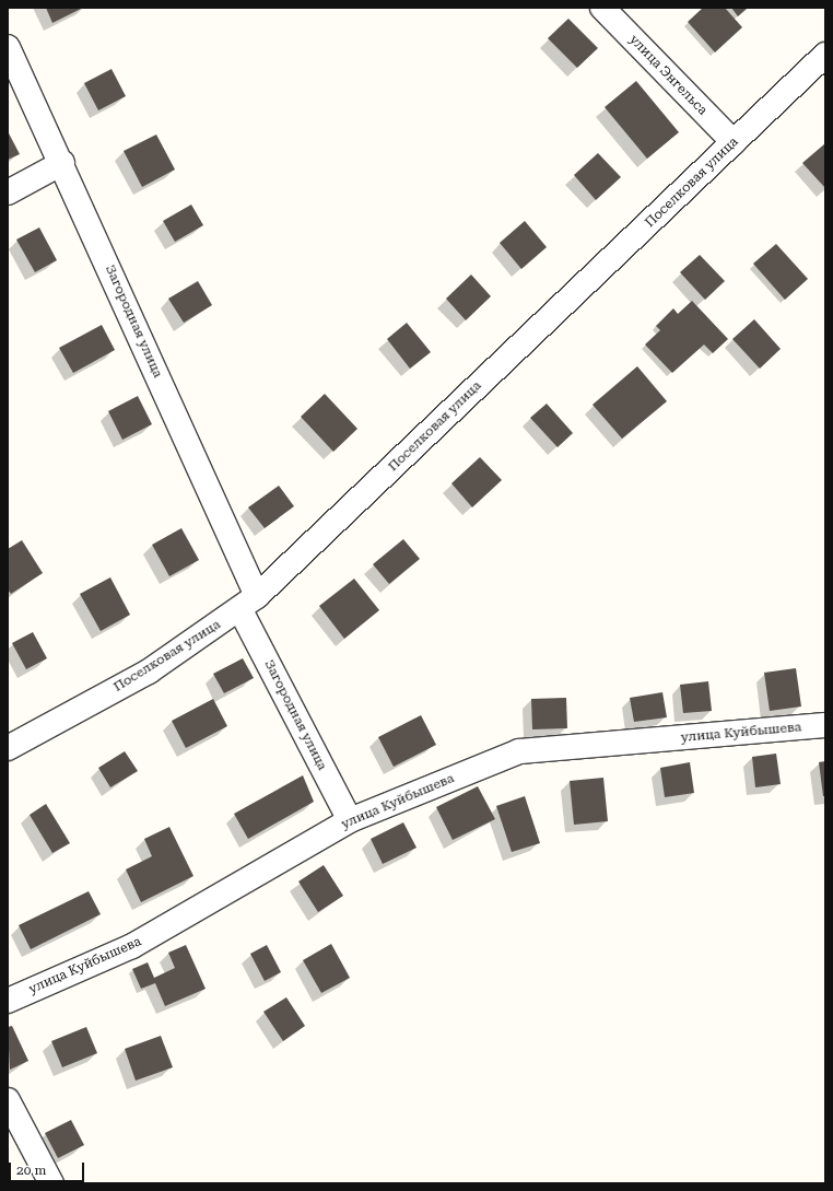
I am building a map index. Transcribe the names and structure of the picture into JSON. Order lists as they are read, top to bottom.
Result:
{
  "streets": {
    "street": [
      "улица Энгельса",
      "Поселковая улица",
      "Загородная улица",
      "улица Куйбышева"
    ]
  },
  "crossings": [
    ["улица Энгельса", "Поселковая улица"],
    ["Поселковая улица", "Загородная улица"],
    ["Загородная улица", "улица Куйбышева"]
  ],
  "scale_bar": "20 m"
}
